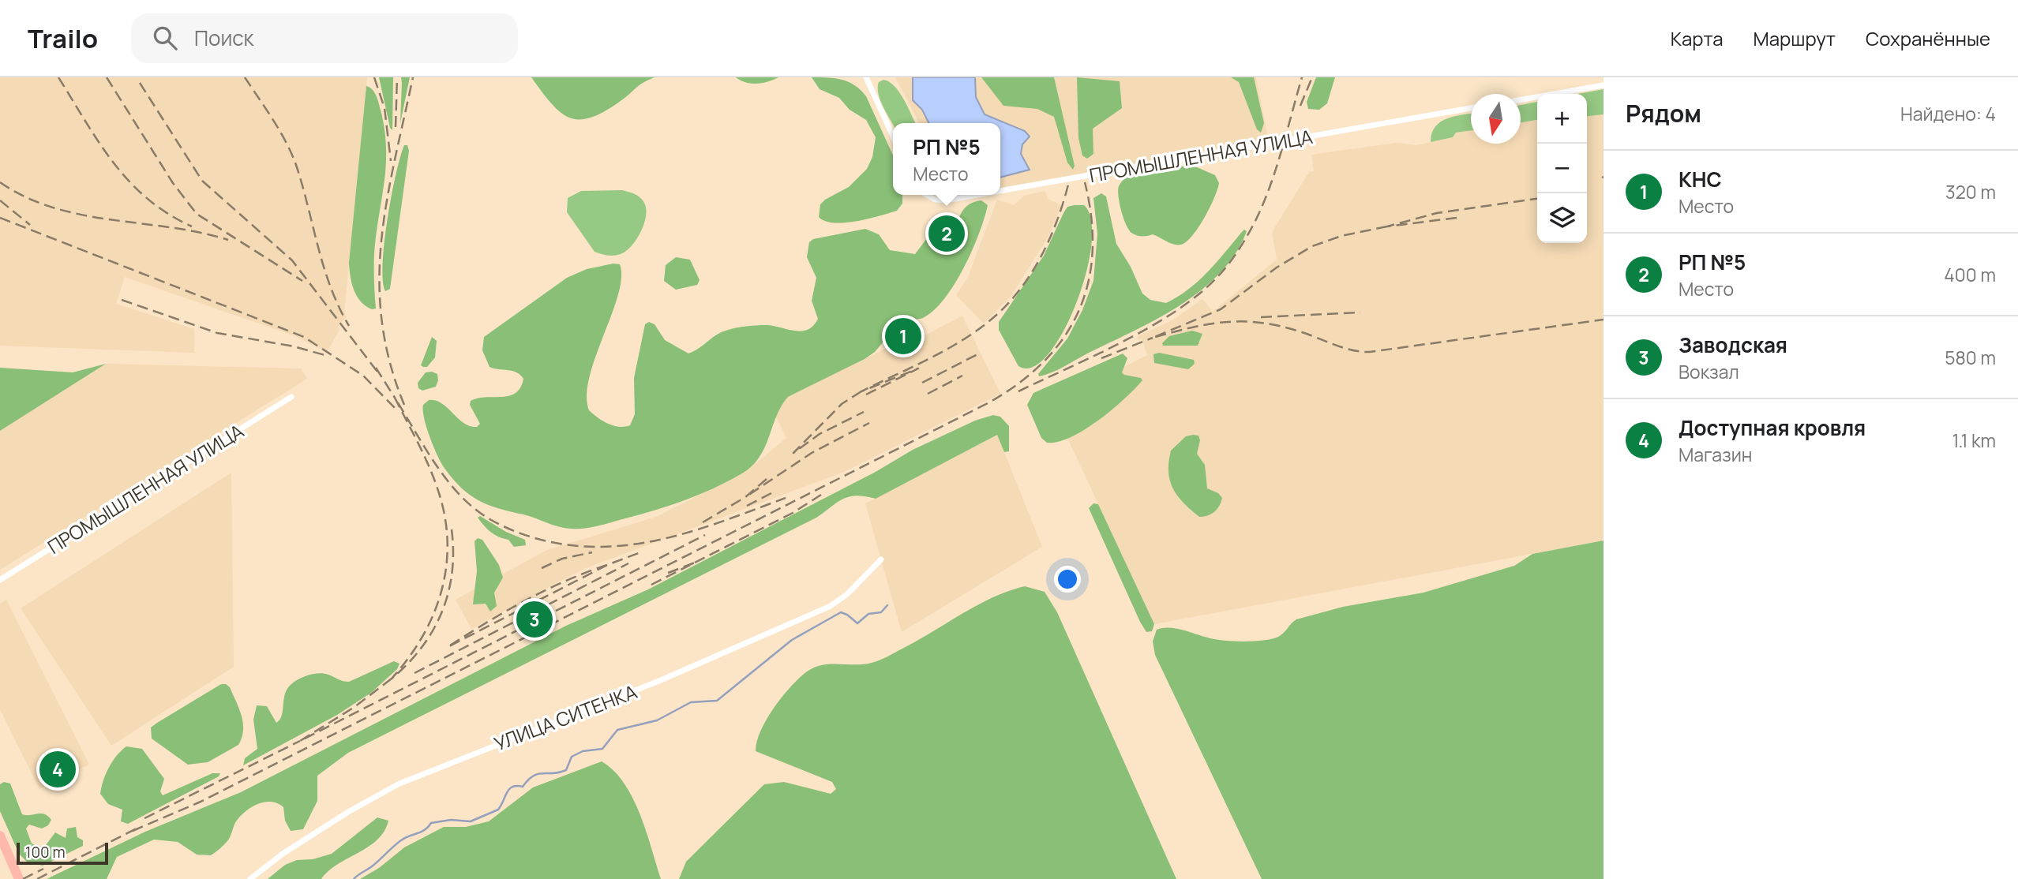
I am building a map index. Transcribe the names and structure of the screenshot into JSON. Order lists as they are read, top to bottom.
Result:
{
  "streets": {
    "street": ["ПРОМЫШЛЕННАЯ УЛИЦА", "УЛИЦА СИТЕНКА"]
  },
  "scale_bar": "100 m",
  "north": "bottom",
  "page": {
    "header": "Trailo",
    "search": "Поиск",
    "nav": ["Карта", "Маршрут", "Сохранённые"],
    "heading": ["Рядом", "Найдено: 4"],
    "map_buttons": ["+", "−"],
    "popup": ["РП №5", "Место"],
    "list": [
      {
        "mark": "1",
        "name": "КНС",
        "note": "Место",
        "value": "320 m"
      },
      {
        "mark": "2",
        "name": "РП №5",
        "note": "Место",
        "value": "400 m"
      },
      {
        "mark": "3",
        "name": "Заводская",
        "note": "Вокзал",
        "value": "580 m"
      },
      {
        "mark": "4",
        "name": "Доступная кровля",
        "note": "Магазин",
        "value": "1.1 km"
      }
    ],
    "pins": [
      "2",
      "1",
      "3",
      "4"
    ],
    "scale": "100 m"
  }
}
